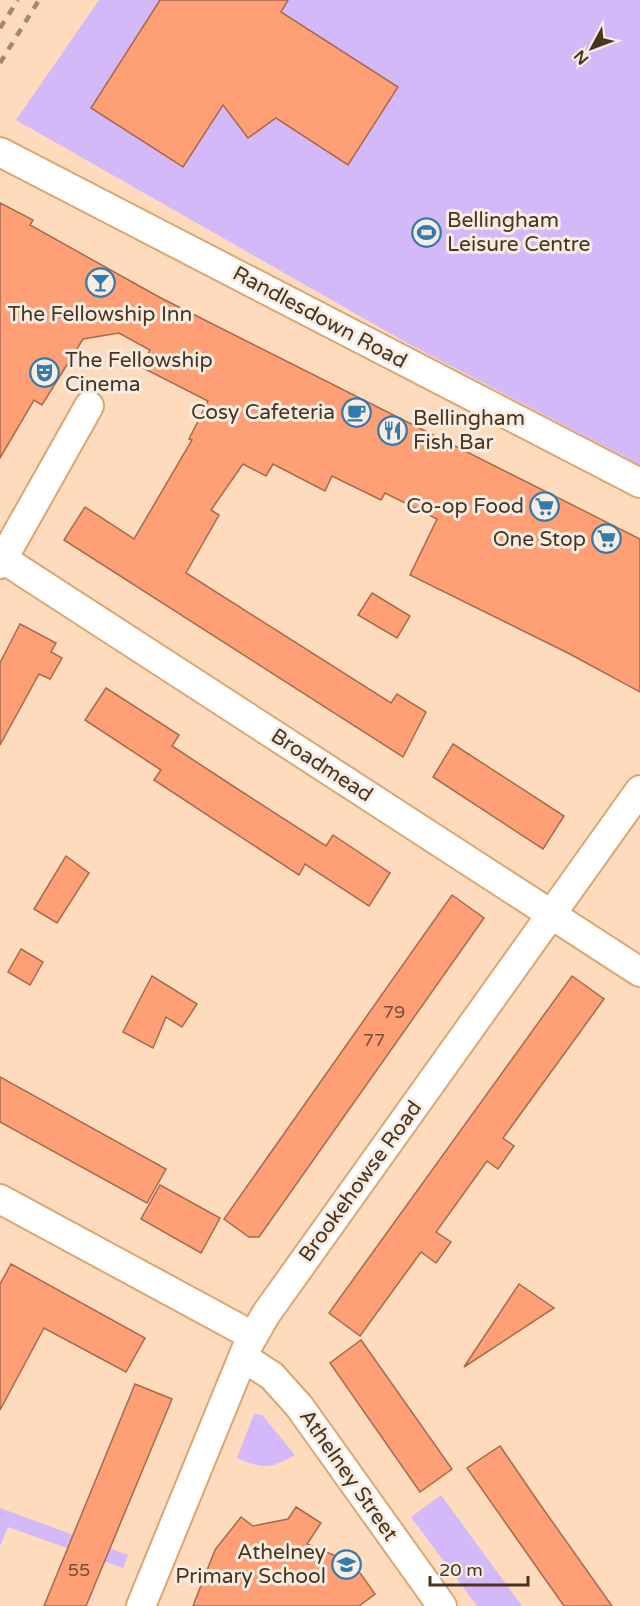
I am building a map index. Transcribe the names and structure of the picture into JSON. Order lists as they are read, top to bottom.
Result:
{
  "streets": {
    "street": [
      "Randlesdown Road",
      "Broadmead",
      "Brookehowse Road",
      "Athelney Street"
    ]
  },
  "crossings": [
    ["Broadmead", "Brookehowse Road"],
    ["Brookehowse Road", "Athelney Street"]
  ],
  "places": {
    "sports": ["Bellingham Leisure Centre"],
    "bar": ["The Fellowship Inn"],
    "theatre": ["The Fellowship Cinema"],
    "cafe": ["Cosy Cafeteria"],
    "restaurant": ["Bellingham Fish Bar"],
    "supermarket": ["Co-op Food", "One Stop"],
    "school or university": ["Athelney Primary School"]
  },
  "house_numbers": ["79", "77", "55"],
  "scale_bar": "20 m",
  "north": "bottom left"
}
